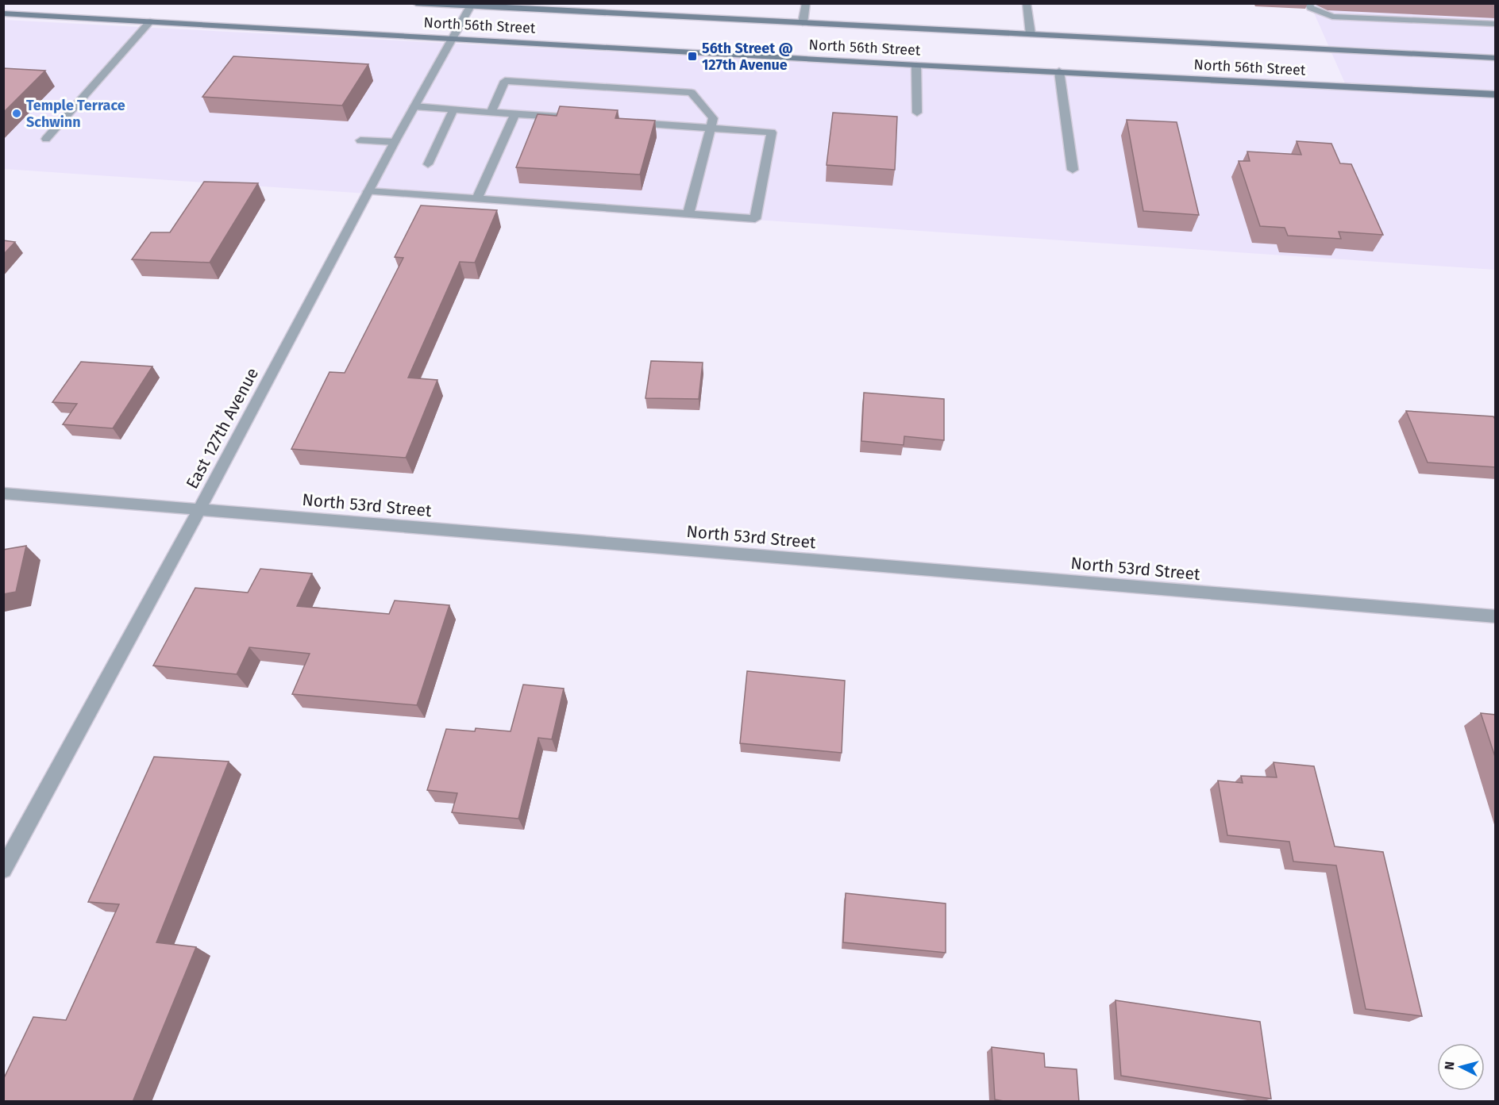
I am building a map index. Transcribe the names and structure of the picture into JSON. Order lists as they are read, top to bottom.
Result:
{
  "streets": {
    "main road": ["North 56th Street"],
    "street": ["East 127th Avenue", "North 53rd Street"]
  },
  "crossings": [
    ["North 56th Street", "East 127th Avenue"],
    ["East 127th Avenue", "North 53rd Street"]
  ],
  "places": {
    "transit": ["56th Street @ 127th Avenue"],
    "other": ["Temple Terrace Schwinn"]
  },
  "north": "left"
}
